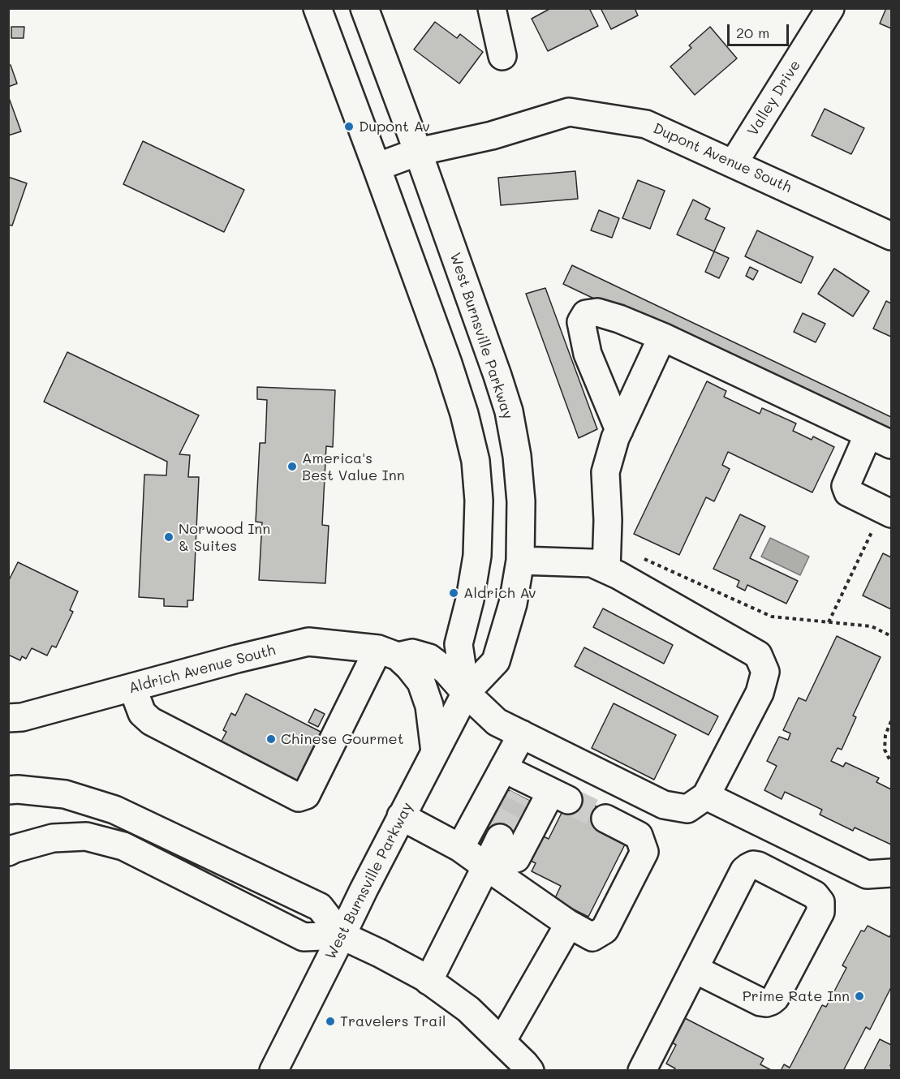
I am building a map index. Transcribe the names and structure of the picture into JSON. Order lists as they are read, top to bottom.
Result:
{
  "streets": {
    "main road": [
      "Valley Drive",
      "Dupont Avenue South",
      "West Burnsville Parkway",
      "Aldrich Avenue South"
    ]
  },
  "crossings": [
    ["Valley Drive", "Dupont Avenue South"],
    ["Dupont Avenue South", "West Burnsville Parkway"],
    ["West Burnsville Parkway", "Aldrich Avenue South"]
  ],
  "places": [
    "Dupont Av",
    "America's Best Value Inn",
    "Norwood Inn & Suites",
    "Aldrich Av",
    "Chinese Gourmet",
    "Prime Rate Inn",
    "Travelers Trail"
  ],
  "scale_bar": "20 m"
}
